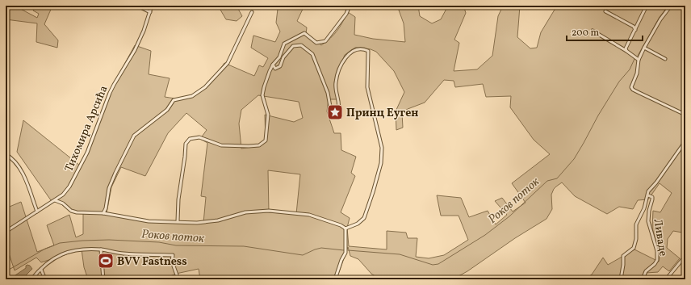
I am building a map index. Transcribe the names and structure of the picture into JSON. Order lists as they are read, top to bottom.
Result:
{
  "streets": {
    "street": ["Тихомира Арсића", "Ливаде"]
  },
  "water": ["Роков поток"],
  "places": {
    "place": ["Принц Еуген"],
    "sports": ["BVV Fastness"]
  },
  "scale_bar": "200 m"
}
